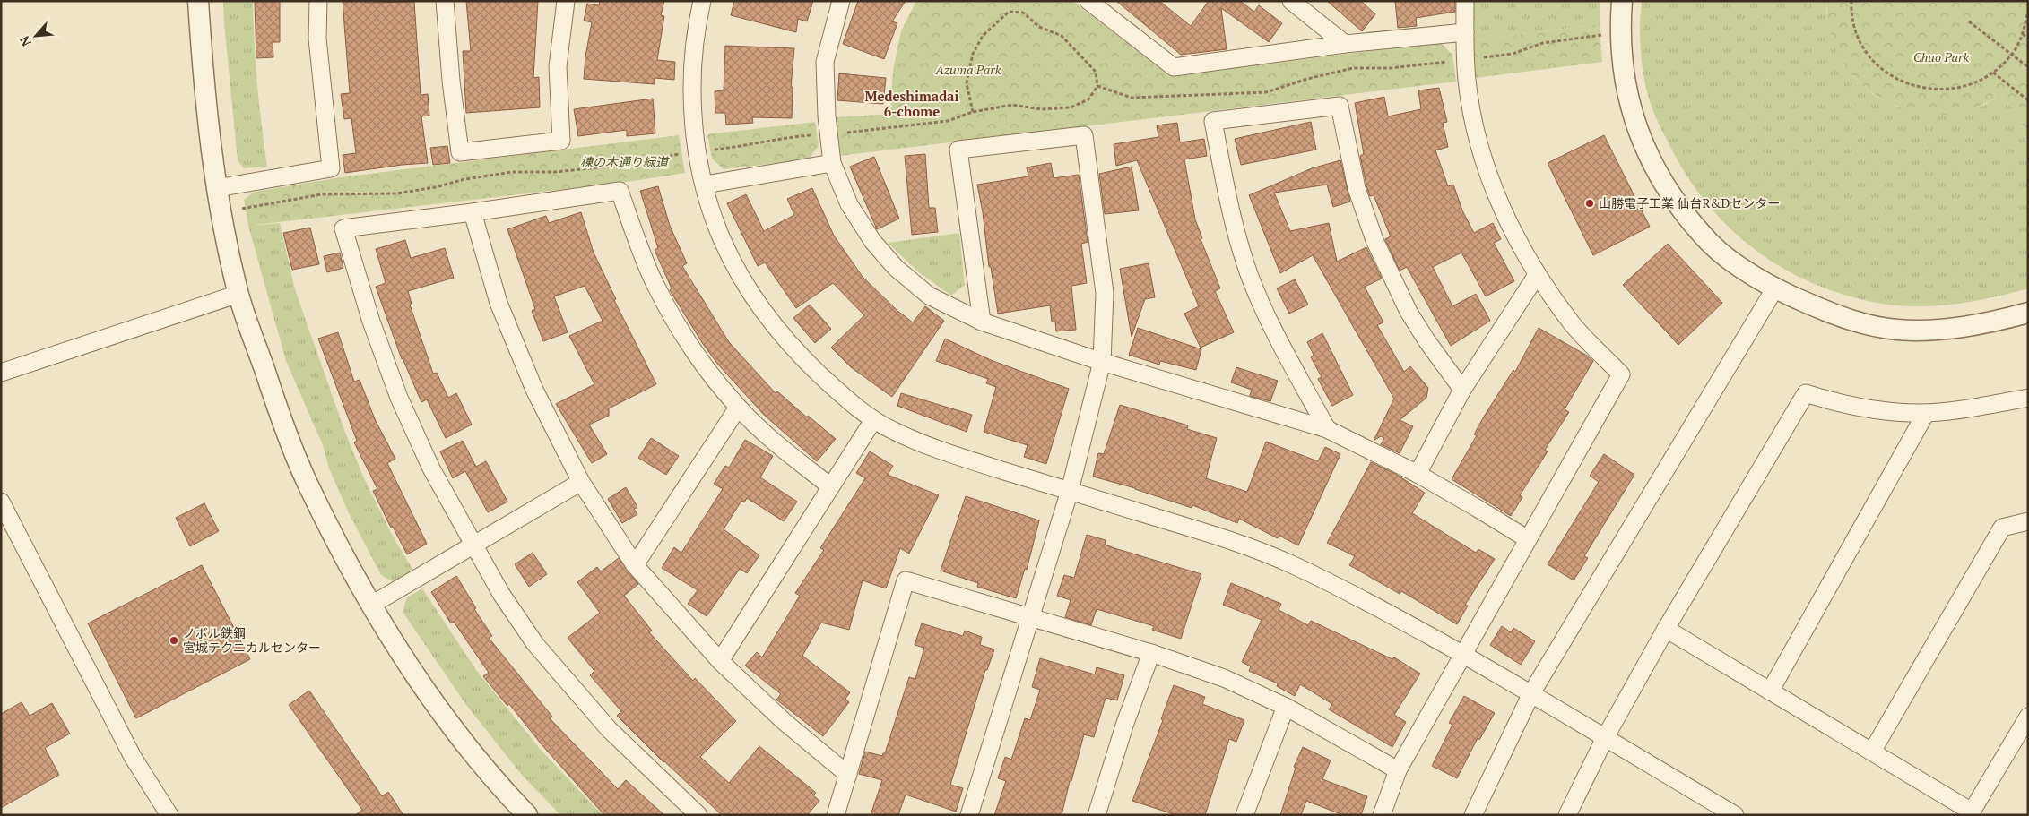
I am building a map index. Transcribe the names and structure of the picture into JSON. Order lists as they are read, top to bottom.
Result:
{
  "districts": ["Medeshimadai 6-chome"],
  "parks": ["Chuo Park", "Azuma Park", "棟の木通り緑道"],
  "places": ["山勝電子工業 仙台R&Dセンター", "ノボル鉄鋼 宮城テクニカルセンター"],
  "north": "bottom left"
}
